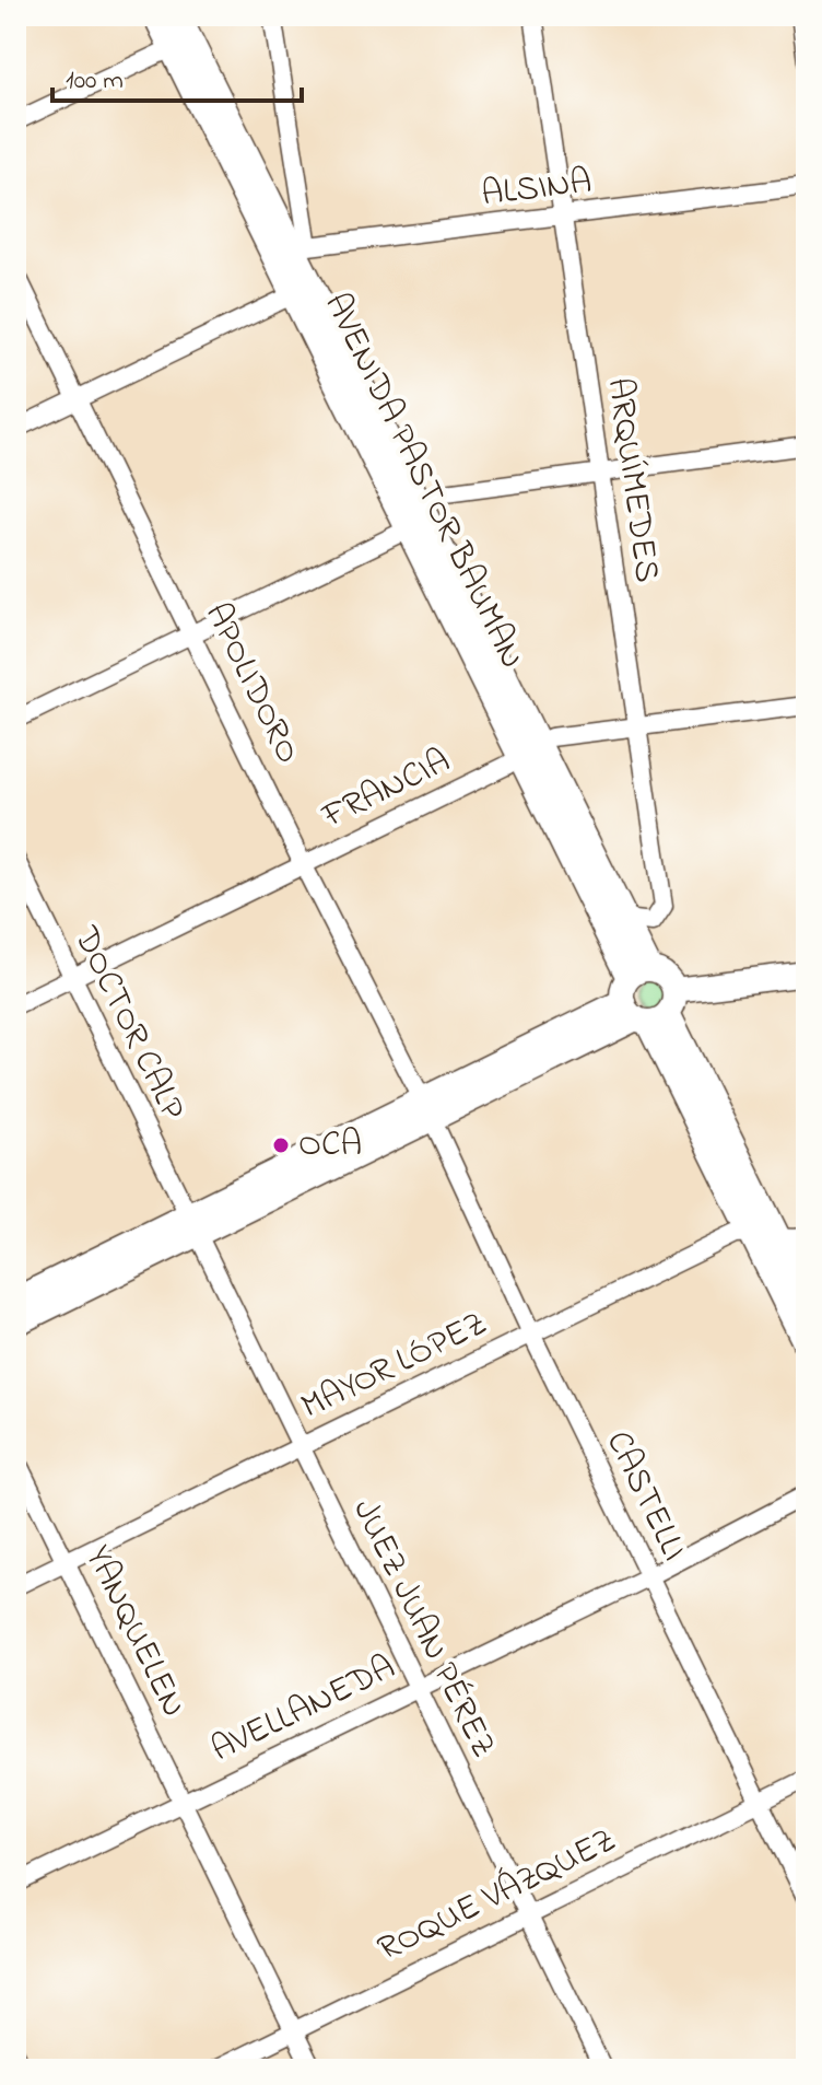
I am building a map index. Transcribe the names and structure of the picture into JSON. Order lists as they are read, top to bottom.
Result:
{
  "streets": {
    "main road": ["AVENIDA PASTOR BAUMAN"],
    "street": [
      "ALSINA",
      "ARQUÍMEDES",
      "APOLIDORO",
      "FRANCIA",
      "DOCTOR CALP",
      "MAYOR LÓPEZ",
      "CASTELLI",
      "JUEZ JUAN PÉREZ",
      "YANQUELEN",
      "AVELLANEDA",
      "ROQUE VÁZQUEZ"
    ]
  },
  "crossings": [
    ["ALSINA", "ARQUÍMEDES"],
    ["ALSINA", "AVENIDA PASTOR BAUMAN"],
    ["ARQUÍMEDES", "AVENIDA PASTOR BAUMAN"],
    ["ARQUÍMEDES", "FRANCIA"],
    ["AVENIDA PASTOR BAUMAN", "FRANCIA"],
    ["APOLIDORO", "FRANCIA"],
    ["APOLIDORO", "CASTELLI"],
    ["FRANCIA", "DOCTOR CALP"],
    ["DOCTOR CALP", "JUEZ JUAN PÉREZ"],
    ["MAYOR LÓPEZ", "CASTELLI"],
    ["MAYOR LÓPEZ", "JUEZ JUAN PÉREZ"],
    ["MAYOR LÓPEZ", "YANQUELEN"],
    ["CASTELLI", "AVELLANEDA"],
    ["CASTELLI", "ROQUE VÁZQUEZ"],
    ["JUEZ JUAN PÉREZ", "AVELLANEDA"],
    ["JUEZ JUAN PÉREZ", "ROQUE VÁZQUEZ"],
    ["YANQUELEN", "AVELLANEDA"],
    ["YANQUELEN", "ROQUE VÁZQUEZ"]
  ],
  "places": ["OCA"],
  "scale_bar": "100 m"
}
